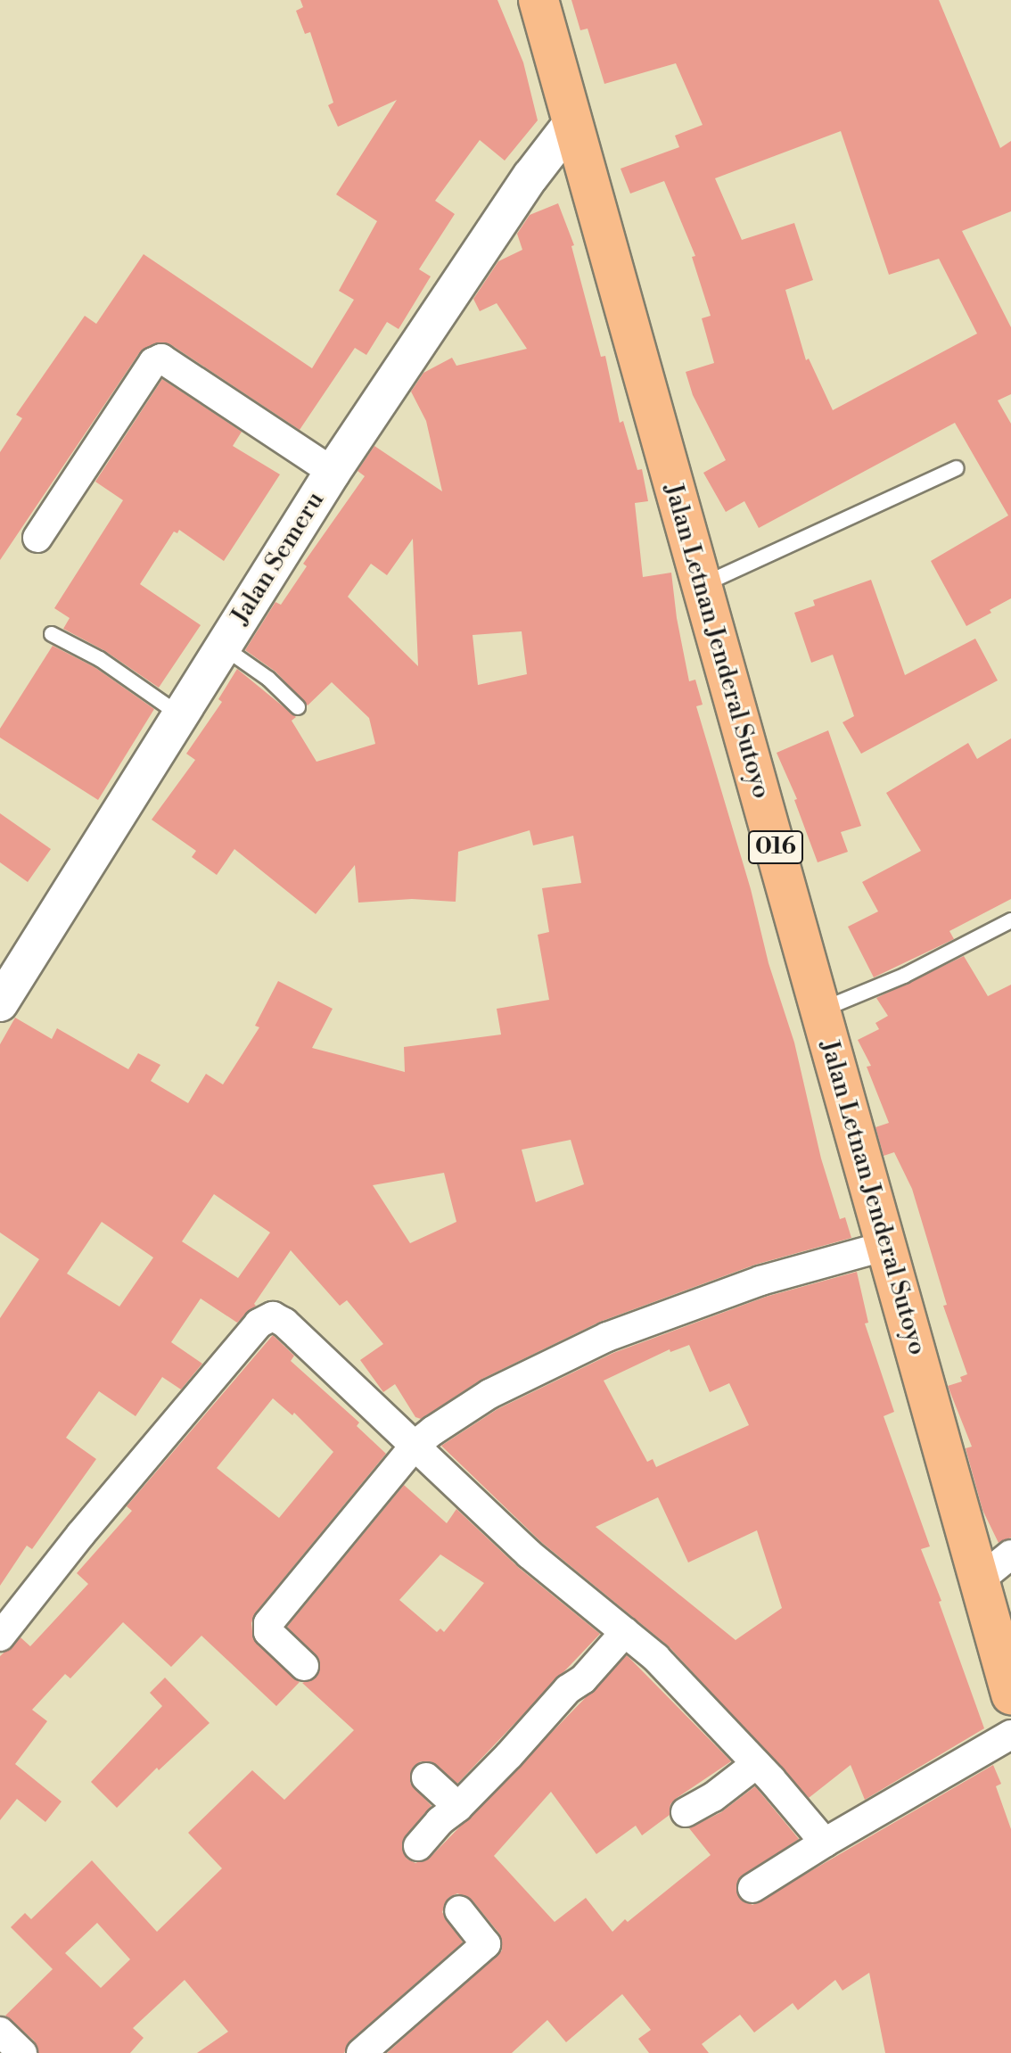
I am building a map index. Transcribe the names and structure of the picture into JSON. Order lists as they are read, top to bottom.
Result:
{
  "streets": {
    "main road": ["Jalan Letnan Jenderal Sutoyo", "016"],
    "street": ["Jalan Semeru"]
  },
  "crossings": [
    ["Jalan Semeru", "Jalan Letnan Jenderal Sutoyo"]
  ]
}
